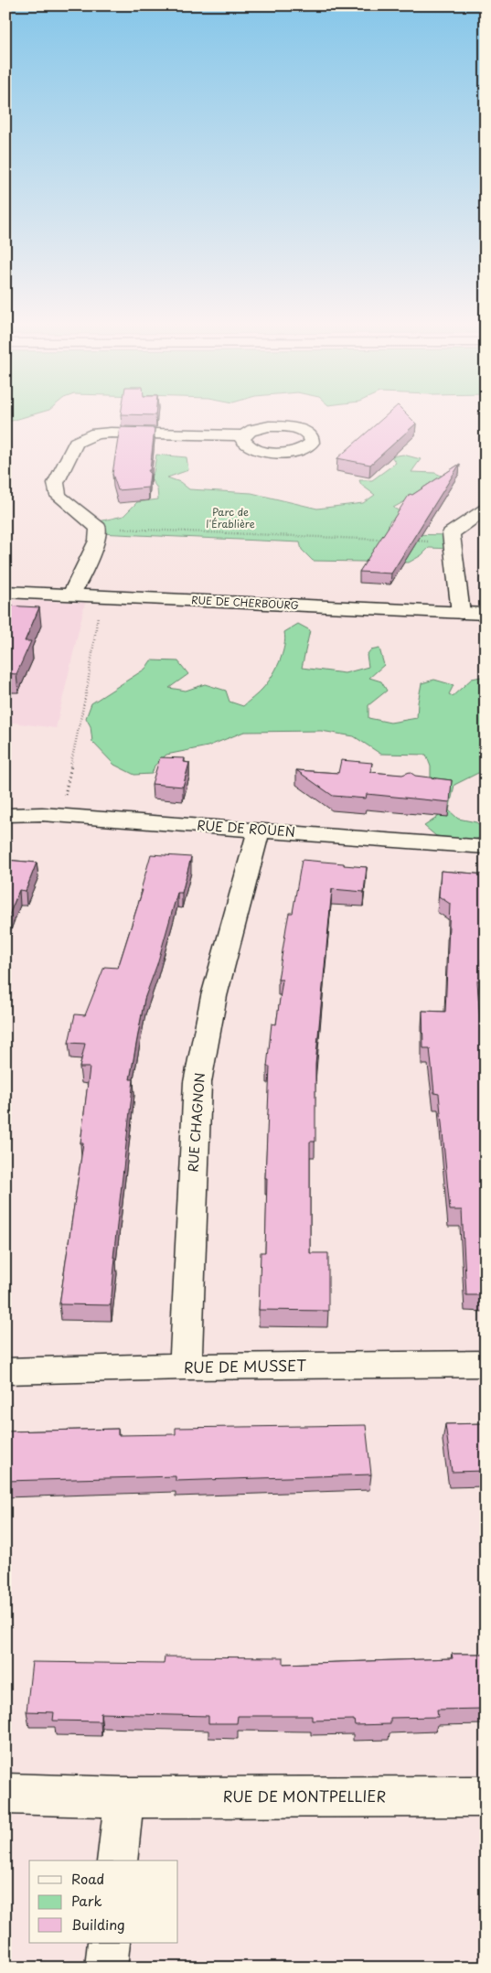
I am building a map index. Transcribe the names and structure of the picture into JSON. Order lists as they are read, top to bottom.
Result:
{
  "streets": {
    "main road": [
      "RUE DE CHERBOURG",
      "RUE DE ROUEN",
      "RUE CHAGNON",
      "RUE DE MUSSET",
      "RUE DE MONTPELLIER"
    ]
  },
  "crossings": [
    ["RUE DE ROUEN", "RUE CHAGNON"],
    ["RUE CHAGNON", "RUE DE MUSSET"]
  ],
  "parks": ["Parc de l'Érablière"],
  "legend": ["Road", "Park", "Building"]
}
